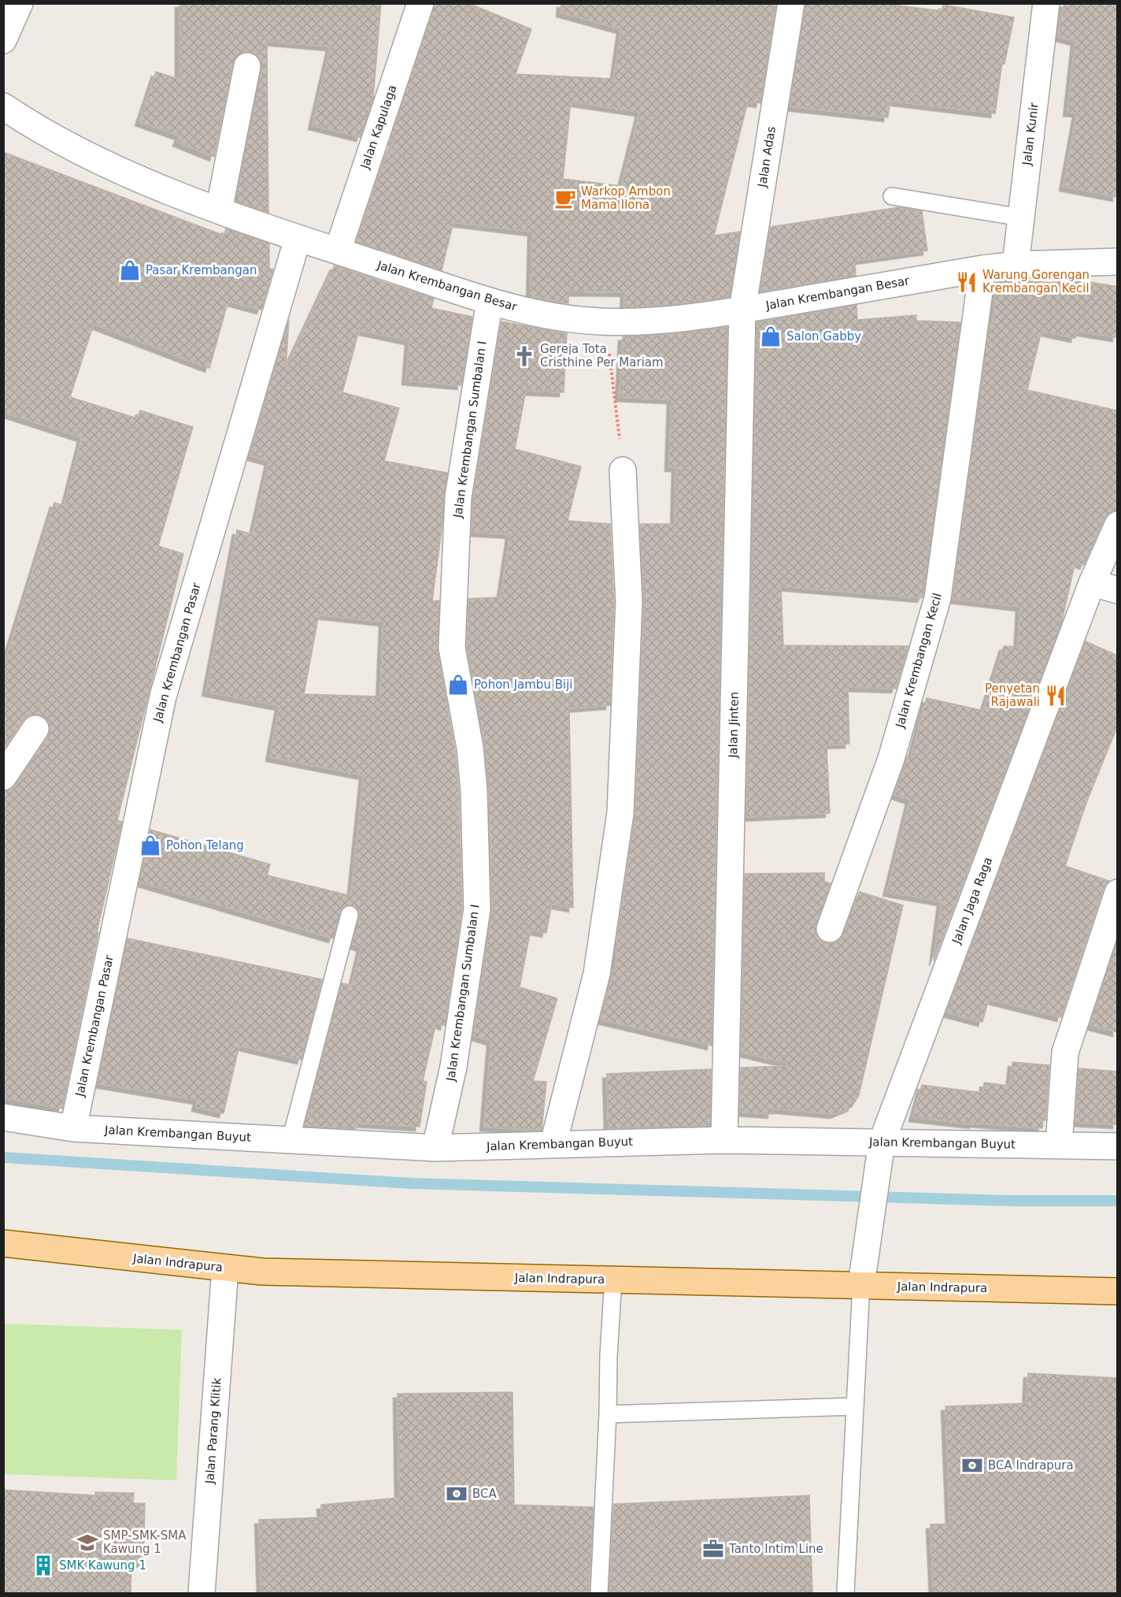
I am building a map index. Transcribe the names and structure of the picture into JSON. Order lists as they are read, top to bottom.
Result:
{
  "streets": {
    "main road": ["Jalan Indrapura"],
    "street": [
      "Jalan Kapulaga",
      "Jalan Kunir",
      "Jalan Adas",
      "Jalan Krembangan Besar",
      "Jalan Krembangan Sumbalan I",
      "Jalan Krembangan Pasar",
      "Jalan Krembangan Kecil",
      "Jalan Jinten",
      "Jalan Jaga Raga",
      "Jalan Krembangan Buyut",
      "Jalan Parang Klitik"
    ]
  },
  "crossings": [
    ["Jalan Kapulaga", "Jalan Krembangan Besar"],
    ["Jalan Kunir", "Jalan Krembangan Besar"],
    ["Jalan Adas", "Jalan Krembangan Besar"],
    ["Jalan Adas", "Jalan Jinten"],
    ["Jalan Krembangan Besar", "Jalan Krembangan Sumbalan I"],
    ["Jalan Krembangan Besar", "Jalan Krembangan Pasar"],
    ["Jalan Krembangan Besar", "Jalan Krembangan Kecil"],
    ["Jalan Krembangan Besar", "Jalan Jinten"],
    ["Jalan Krembangan Sumbalan I", "Jalan Krembangan Buyut"],
    ["Jalan Krembangan Pasar", "Jalan Krembangan Buyut"],
    ["Jalan Jinten", "Jalan Krembangan Buyut"],
    ["Jalan Jaga Raga", "Jalan Krembangan Buyut"],
    ["Jalan Jaga Raga", "Jalan Indrapura"],
    ["Jalan Indrapura", "Jalan Parang Klitik"]
  ],
  "places": {
    "cafe": ["Warkop Ambon Mama Ilona"],
    "shop": [
      "Pasar Krembangan",
      "Salon Gabby",
      "Pohon Jambu Biji",
      "Pohon Telang"
    ],
    "restaurant": ["Warung Gorengan Krembangan Kecil", "Penyetan Rajawali"],
    "church": ["Gereja Tota Cristhine Per Mariam"],
    "bank": ["BCA Indrapura", "BCA"],
    "school or university": ["SMP-SMK-SMA Kawung 1"],
    "office": ["Tanto Intim Line"],
    "building": ["SMK Kawung 1"]
  }
}
